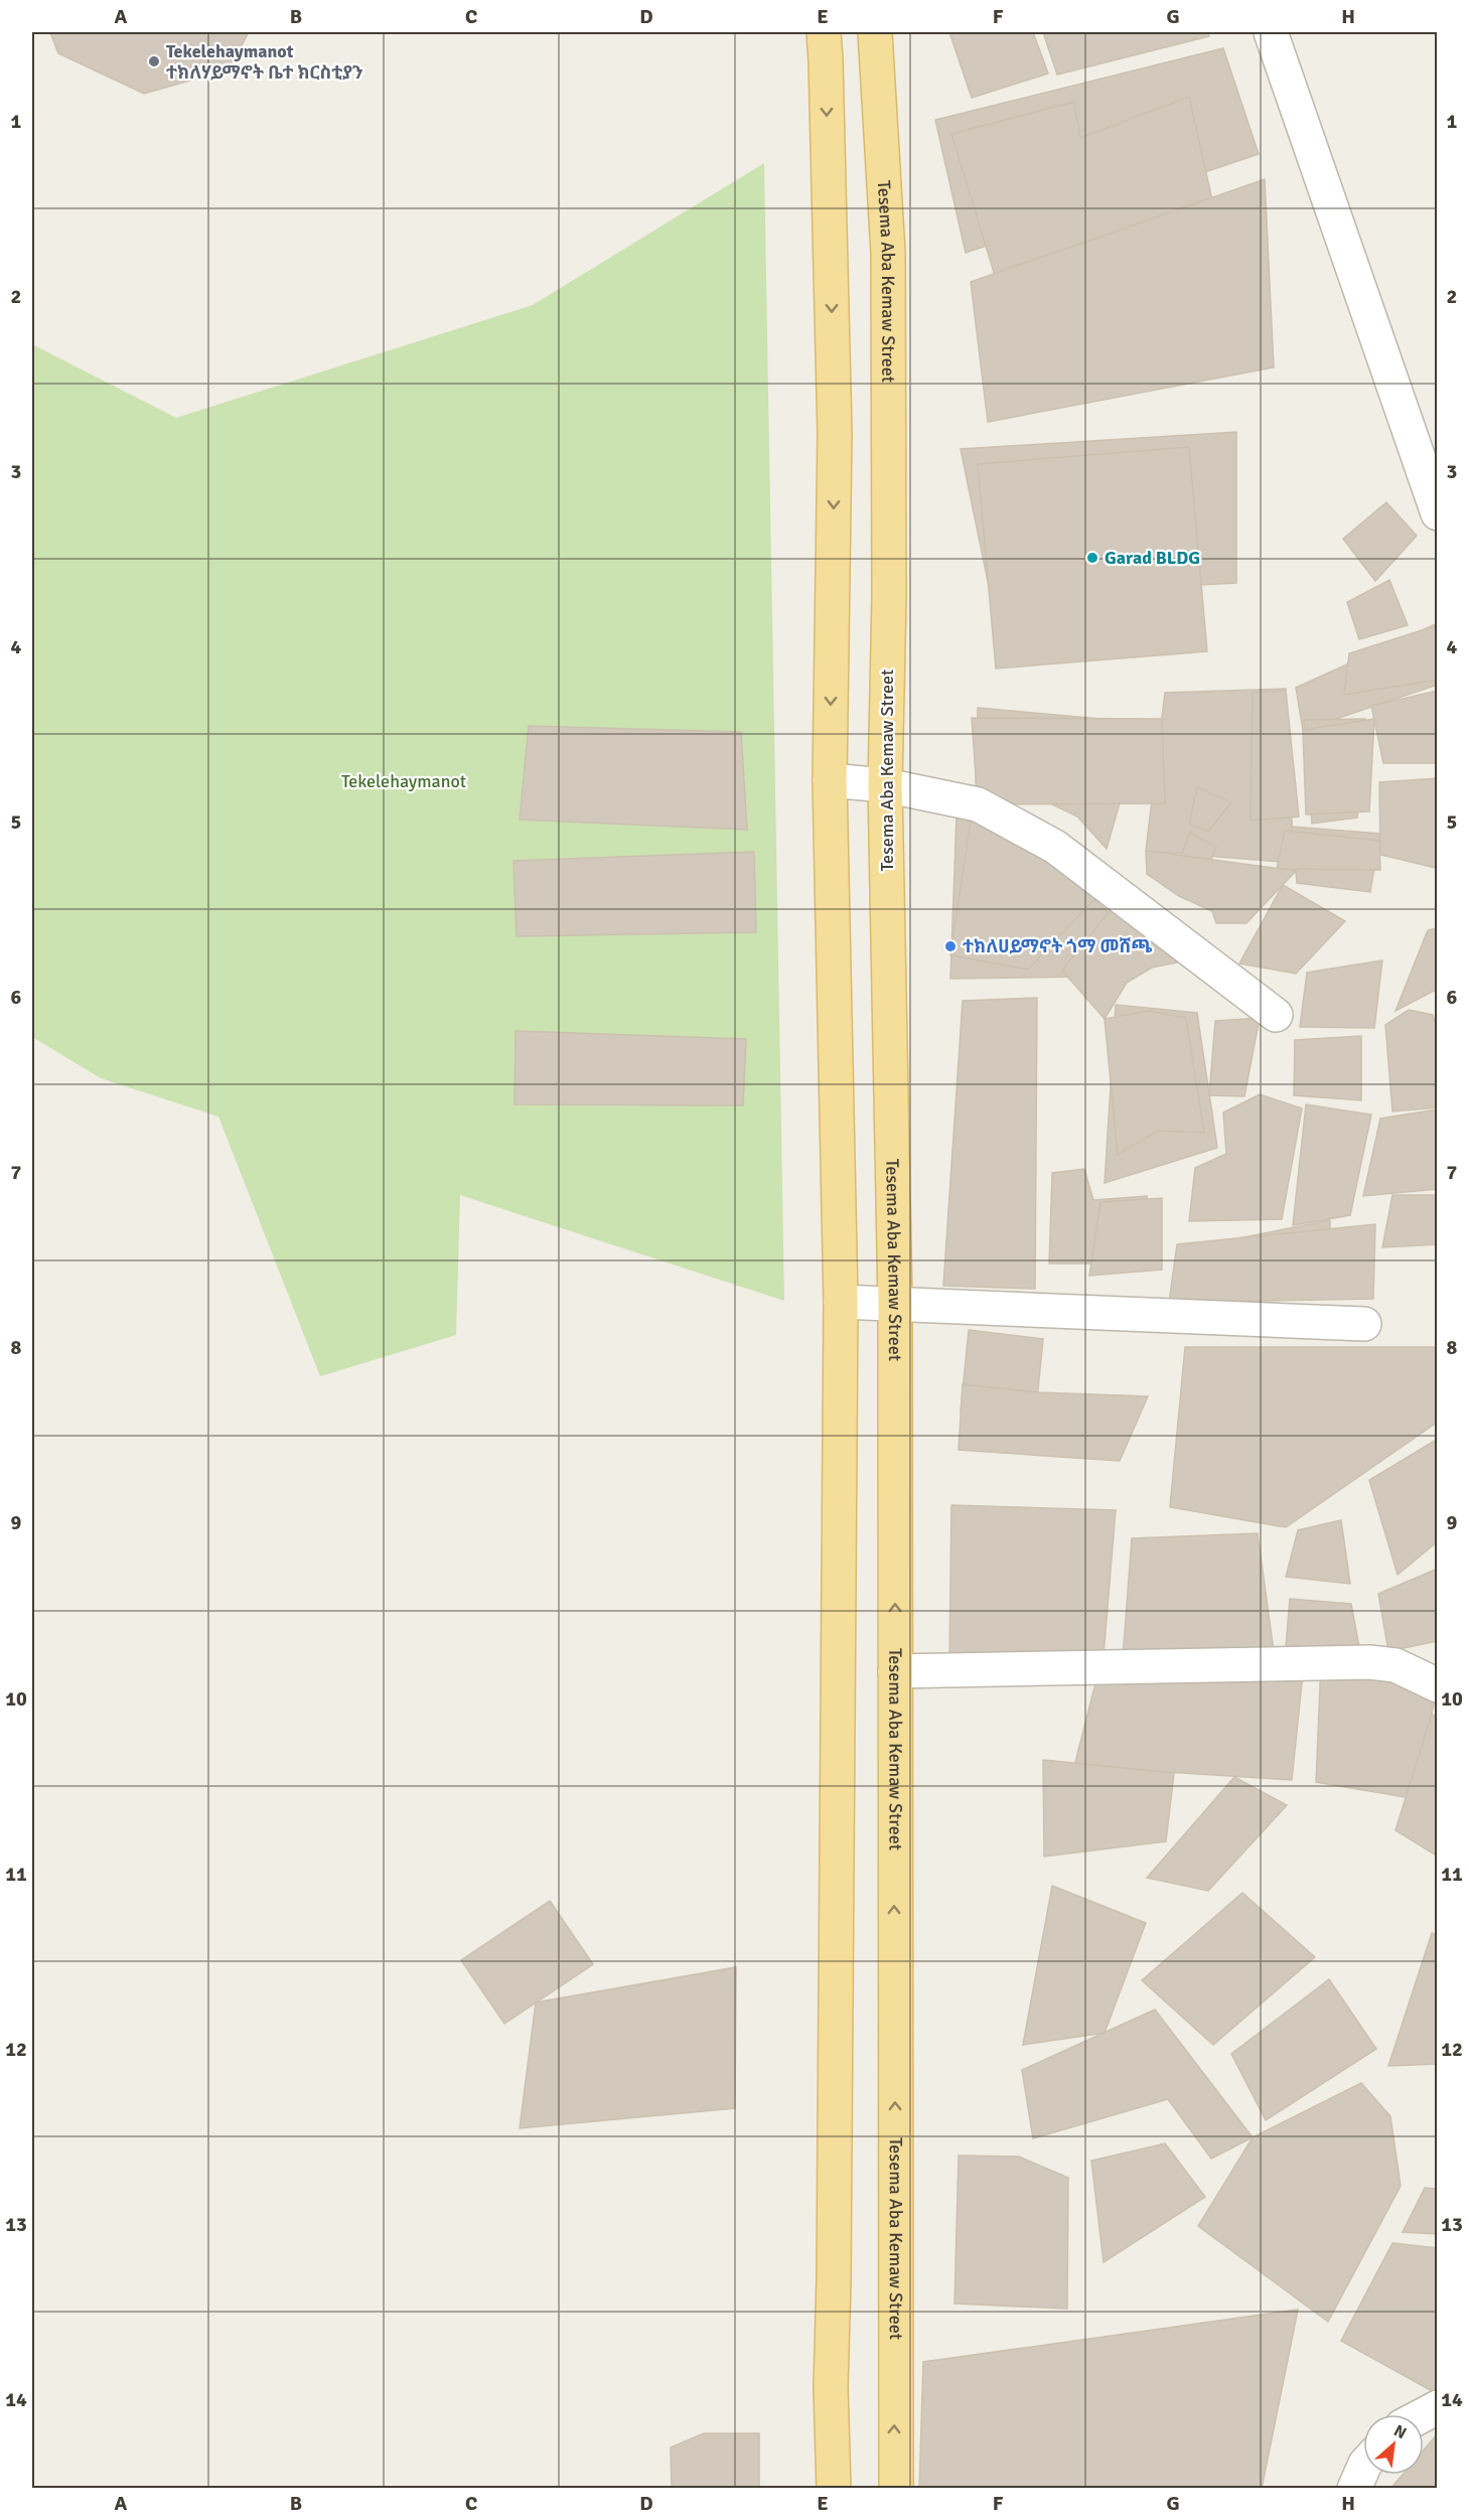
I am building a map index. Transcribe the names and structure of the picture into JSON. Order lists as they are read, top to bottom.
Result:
{
  "streets": {
    "main road": ["Tesema Aba Kemaw Street"]
  },
  "parks": ["Tekelehaymanot"],
  "places": ["Tekelehaymanot ተክለሃይማኖት ቤተ ክርስቲያን", "Garad BLDG", "ተክለሀይማኖት ጎማ መሸጫ"],
  "north": "top right",
  "grid": {
    "columns": [
      "A",
      "B",
      "C",
      "D",
      "E",
      "F",
      "G",
      "H"
    ],
    "rows": [
      "1",
      "2",
      "3",
      "4",
      "5",
      "6",
      "7",
      "8",
      "9",
      "10",
      "11",
      "12",
      "13",
      "14"
    ]
  }
}
